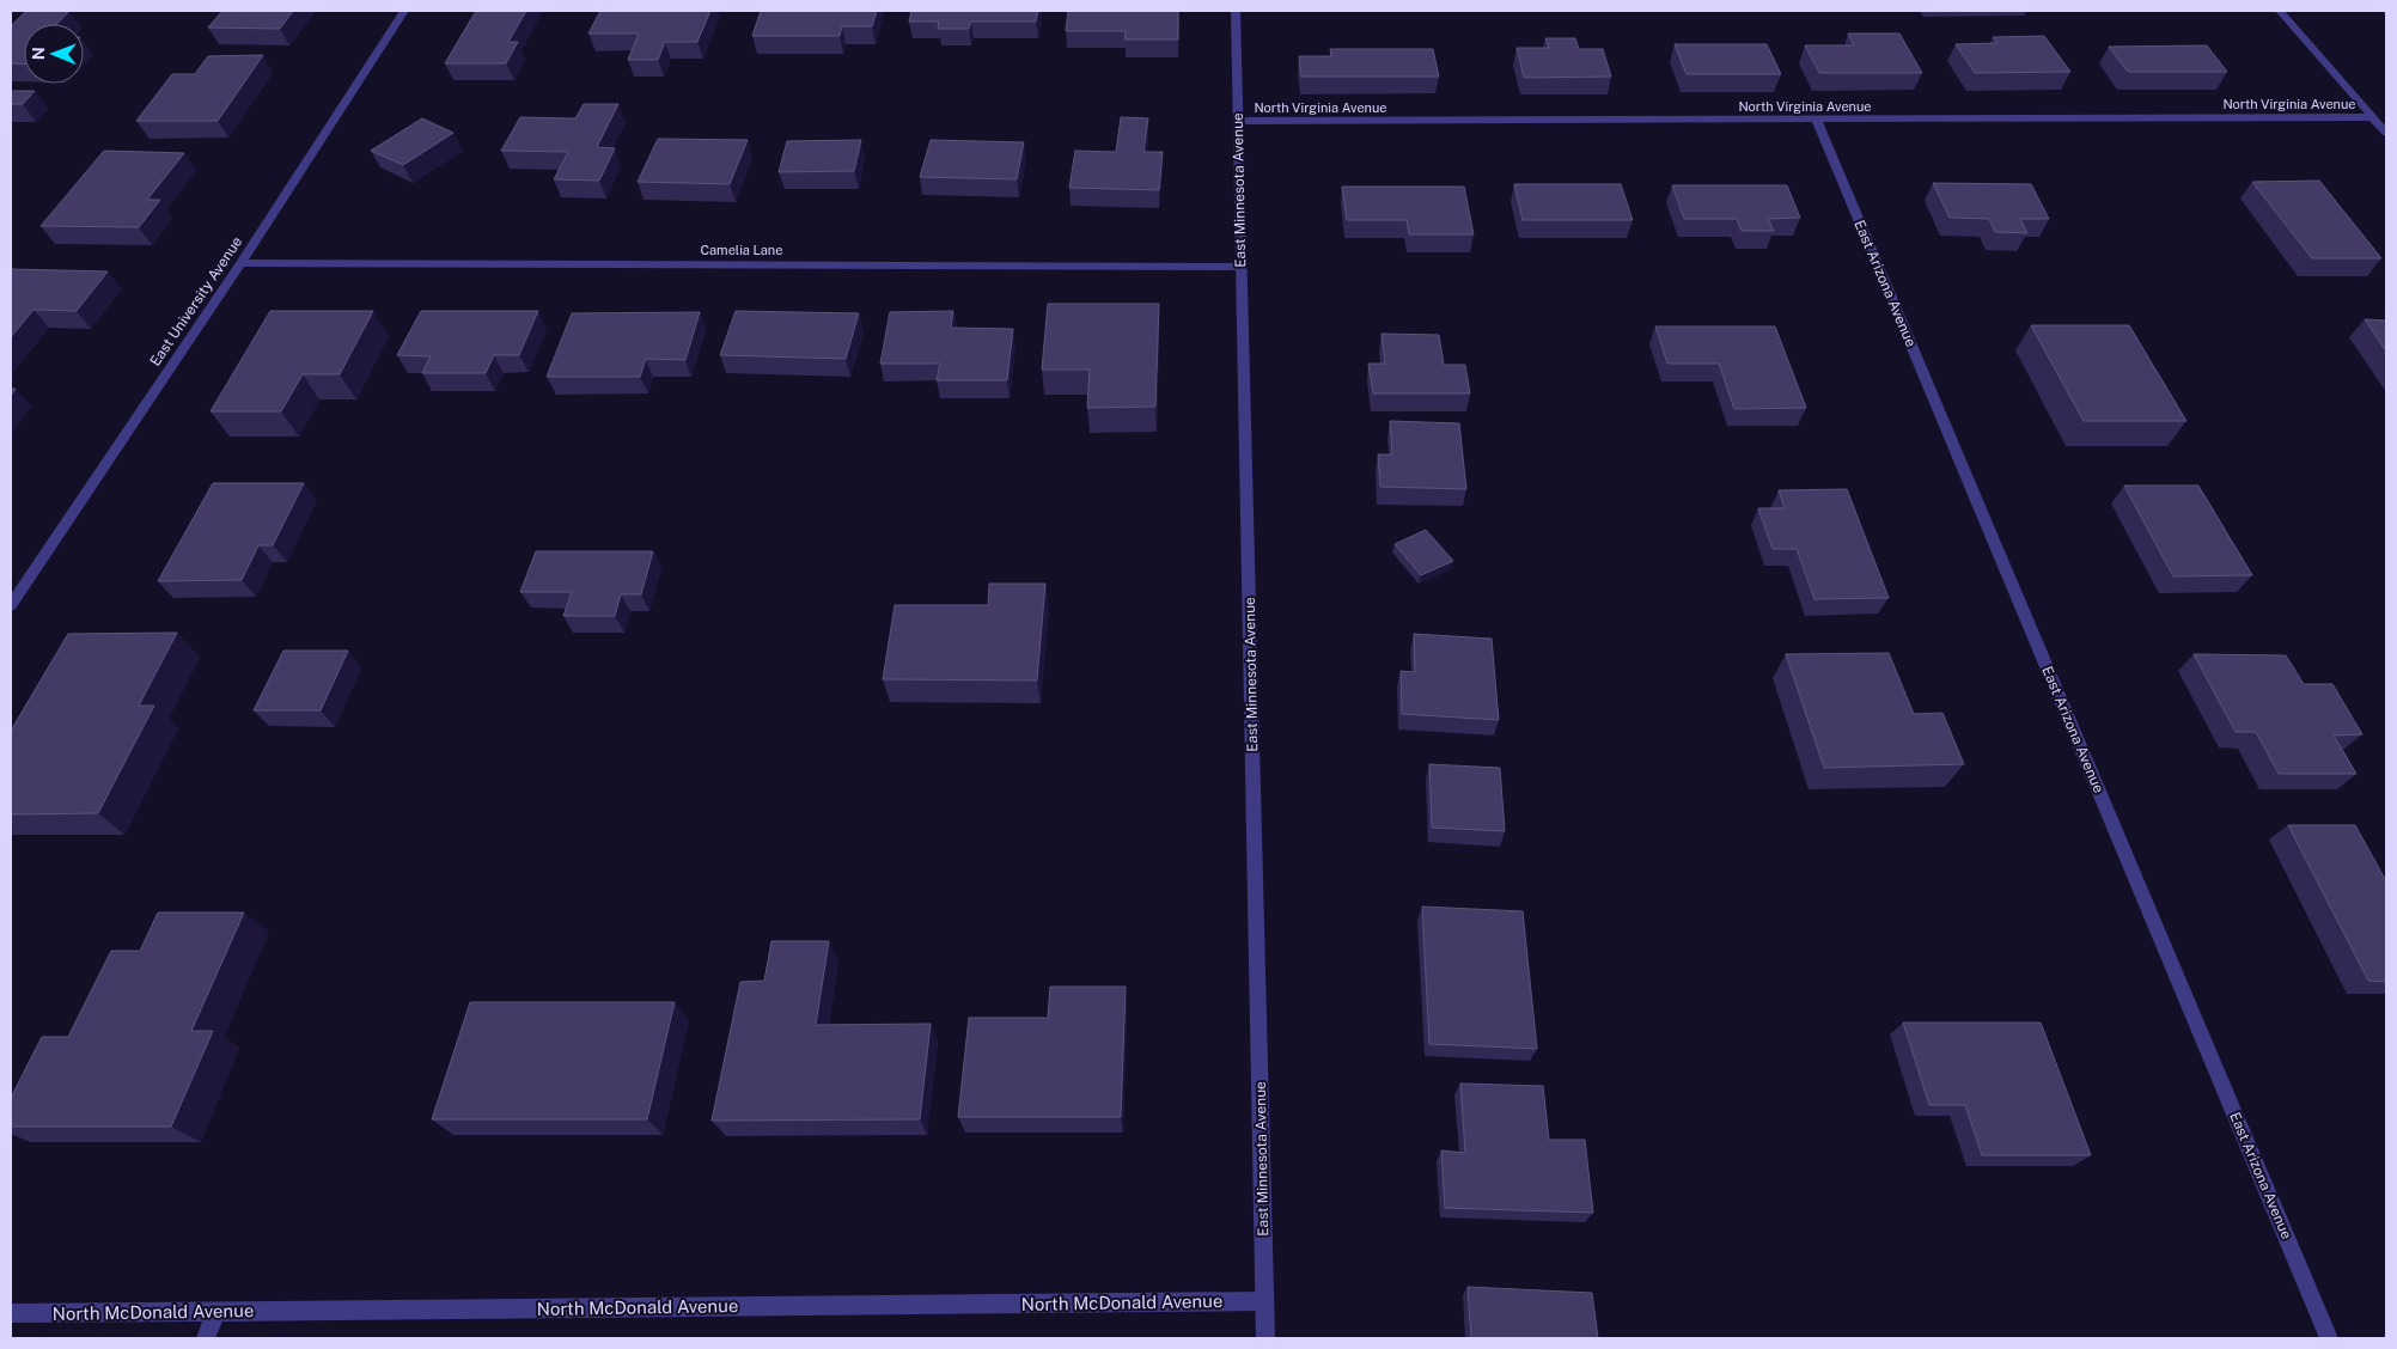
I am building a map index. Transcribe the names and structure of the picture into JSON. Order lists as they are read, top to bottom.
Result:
{
  "streets": {
    "street": [
      "North Virginia Avenue",
      "East Minnesota Avenue",
      "Camelia Lane",
      "East Arizona Avenue",
      "East University Avenue",
      "North McDonald Avenue"
    ]
  },
  "crossings": [
    ["North Virginia Avenue", "East Minnesota Avenue"],
    ["North Virginia Avenue", "East Arizona Avenue"],
    ["East Minnesota Avenue", "Camelia Lane"],
    ["East Minnesota Avenue", "North McDonald Avenue"],
    ["Camelia Lane", "East University Avenue"]
  ],
  "north": "left"
}
